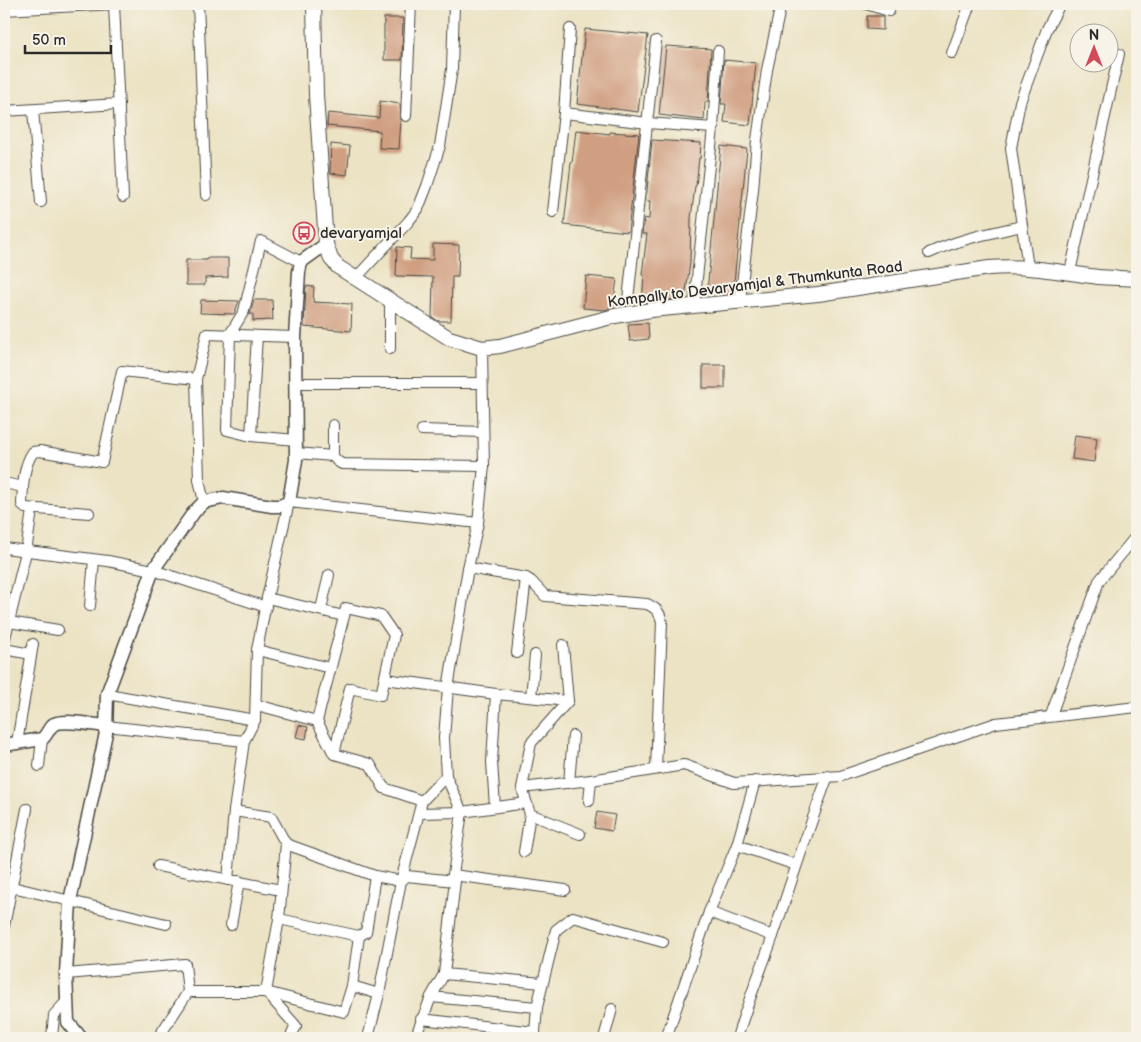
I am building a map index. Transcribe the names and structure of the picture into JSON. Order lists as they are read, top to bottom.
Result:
{
  "streets": {
    "main road": ["Kompally to Devaryamjal & Thumkunta Road"]
  },
  "places": {
    "bus stop": ["devaryamjal"]
  },
  "scale_bar": "50 m",
  "north": "top"
}
